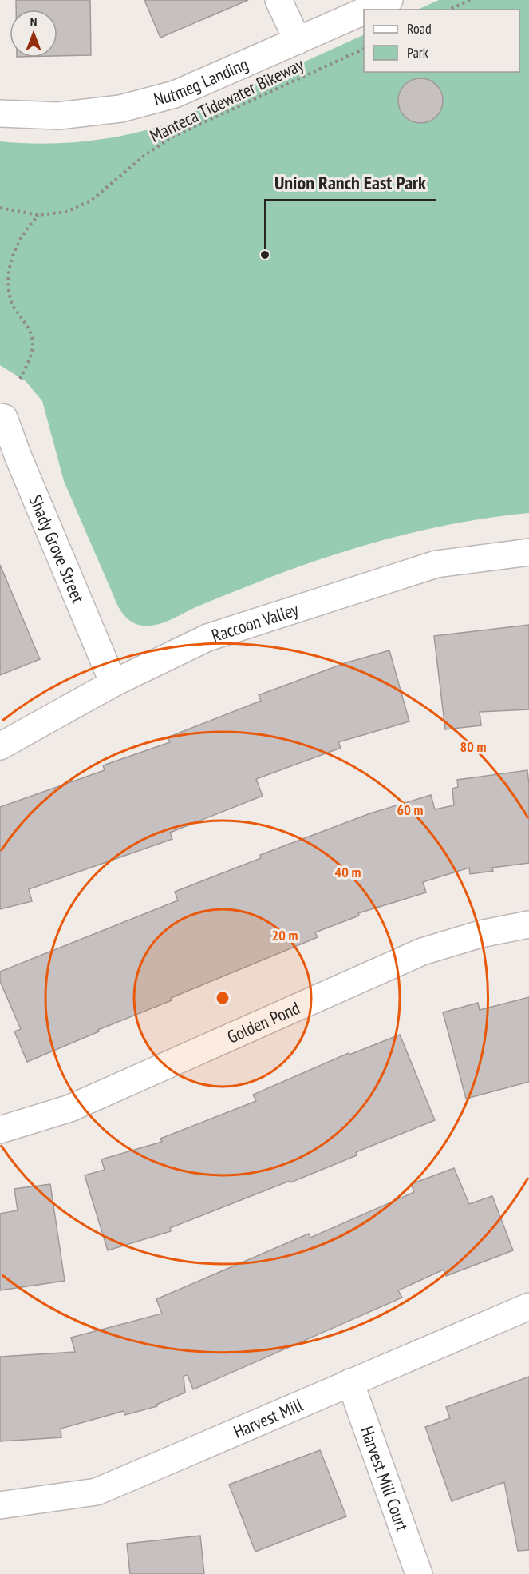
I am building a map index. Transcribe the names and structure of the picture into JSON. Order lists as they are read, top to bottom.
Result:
{
  "streets": {
    "street": [
      "Nutmeg Landing",
      "Shady Grove Street",
      "Raccoon Valley",
      "Golden Pond",
      "Harvest Mill",
      "Harvest Mill Court"
    ],
    "path": ["Manteca Tidewater Bikeway"]
  },
  "crossings": [
    ["Shady Grove Street", "Raccoon Valley"],
    ["Harvest Mill", "Harvest Mill Court"]
  ],
  "places": ["Union Ranch East Park"],
  "legend": ["Road", "Park"],
  "north": "top",
  "rings": [
    "80 m",
    "60 m",
    "40 m",
    "20 m"
  ]
}
